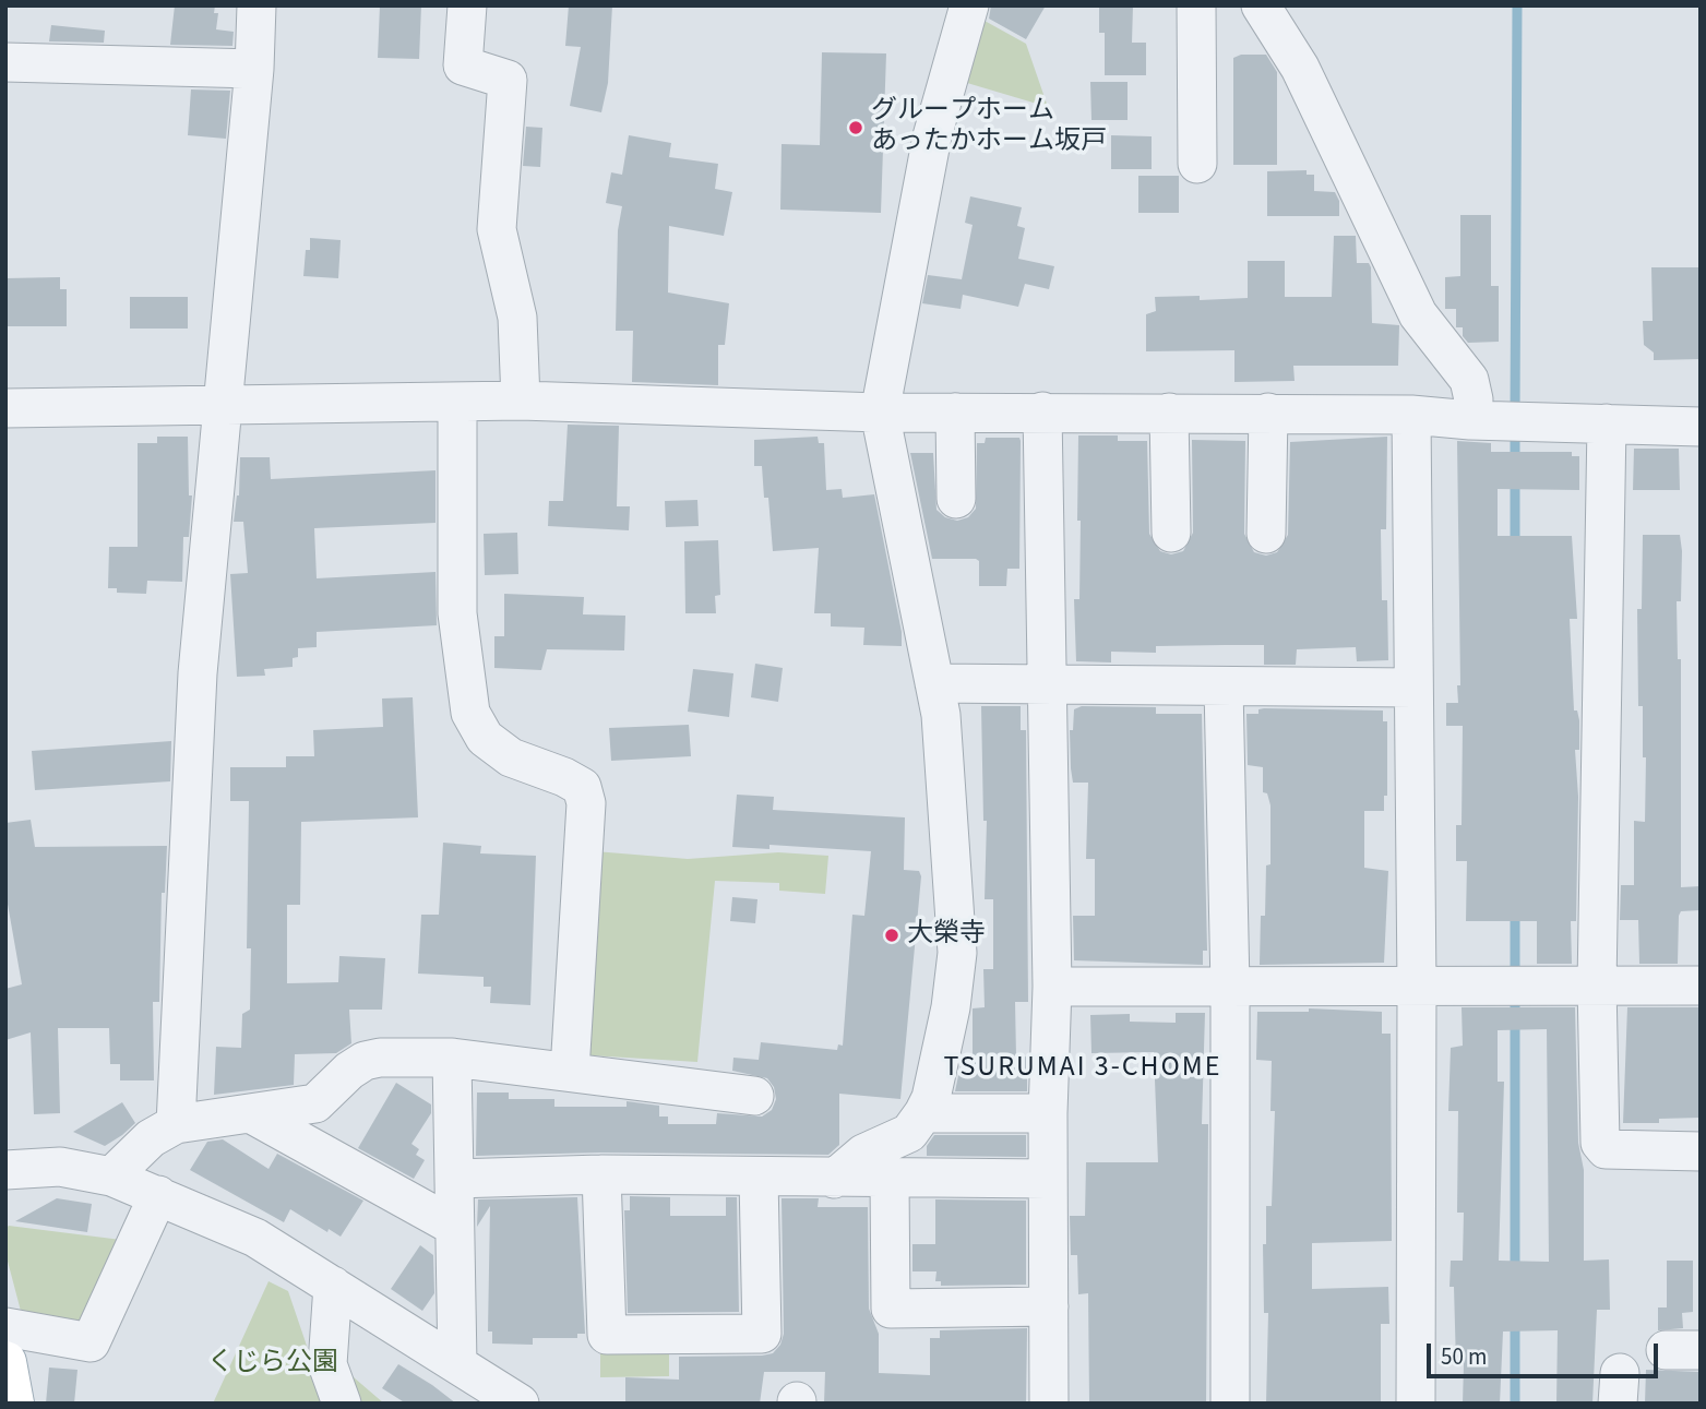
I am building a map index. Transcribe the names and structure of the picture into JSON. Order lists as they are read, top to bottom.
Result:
{
  "districts": ["TSURUMAI 3-CHOME"],
  "parks": ["くじら公園"],
  "places": ["グループホーム あったかホーム坂戸", "大榮寺"],
  "scale_bar": "50 m"
}
